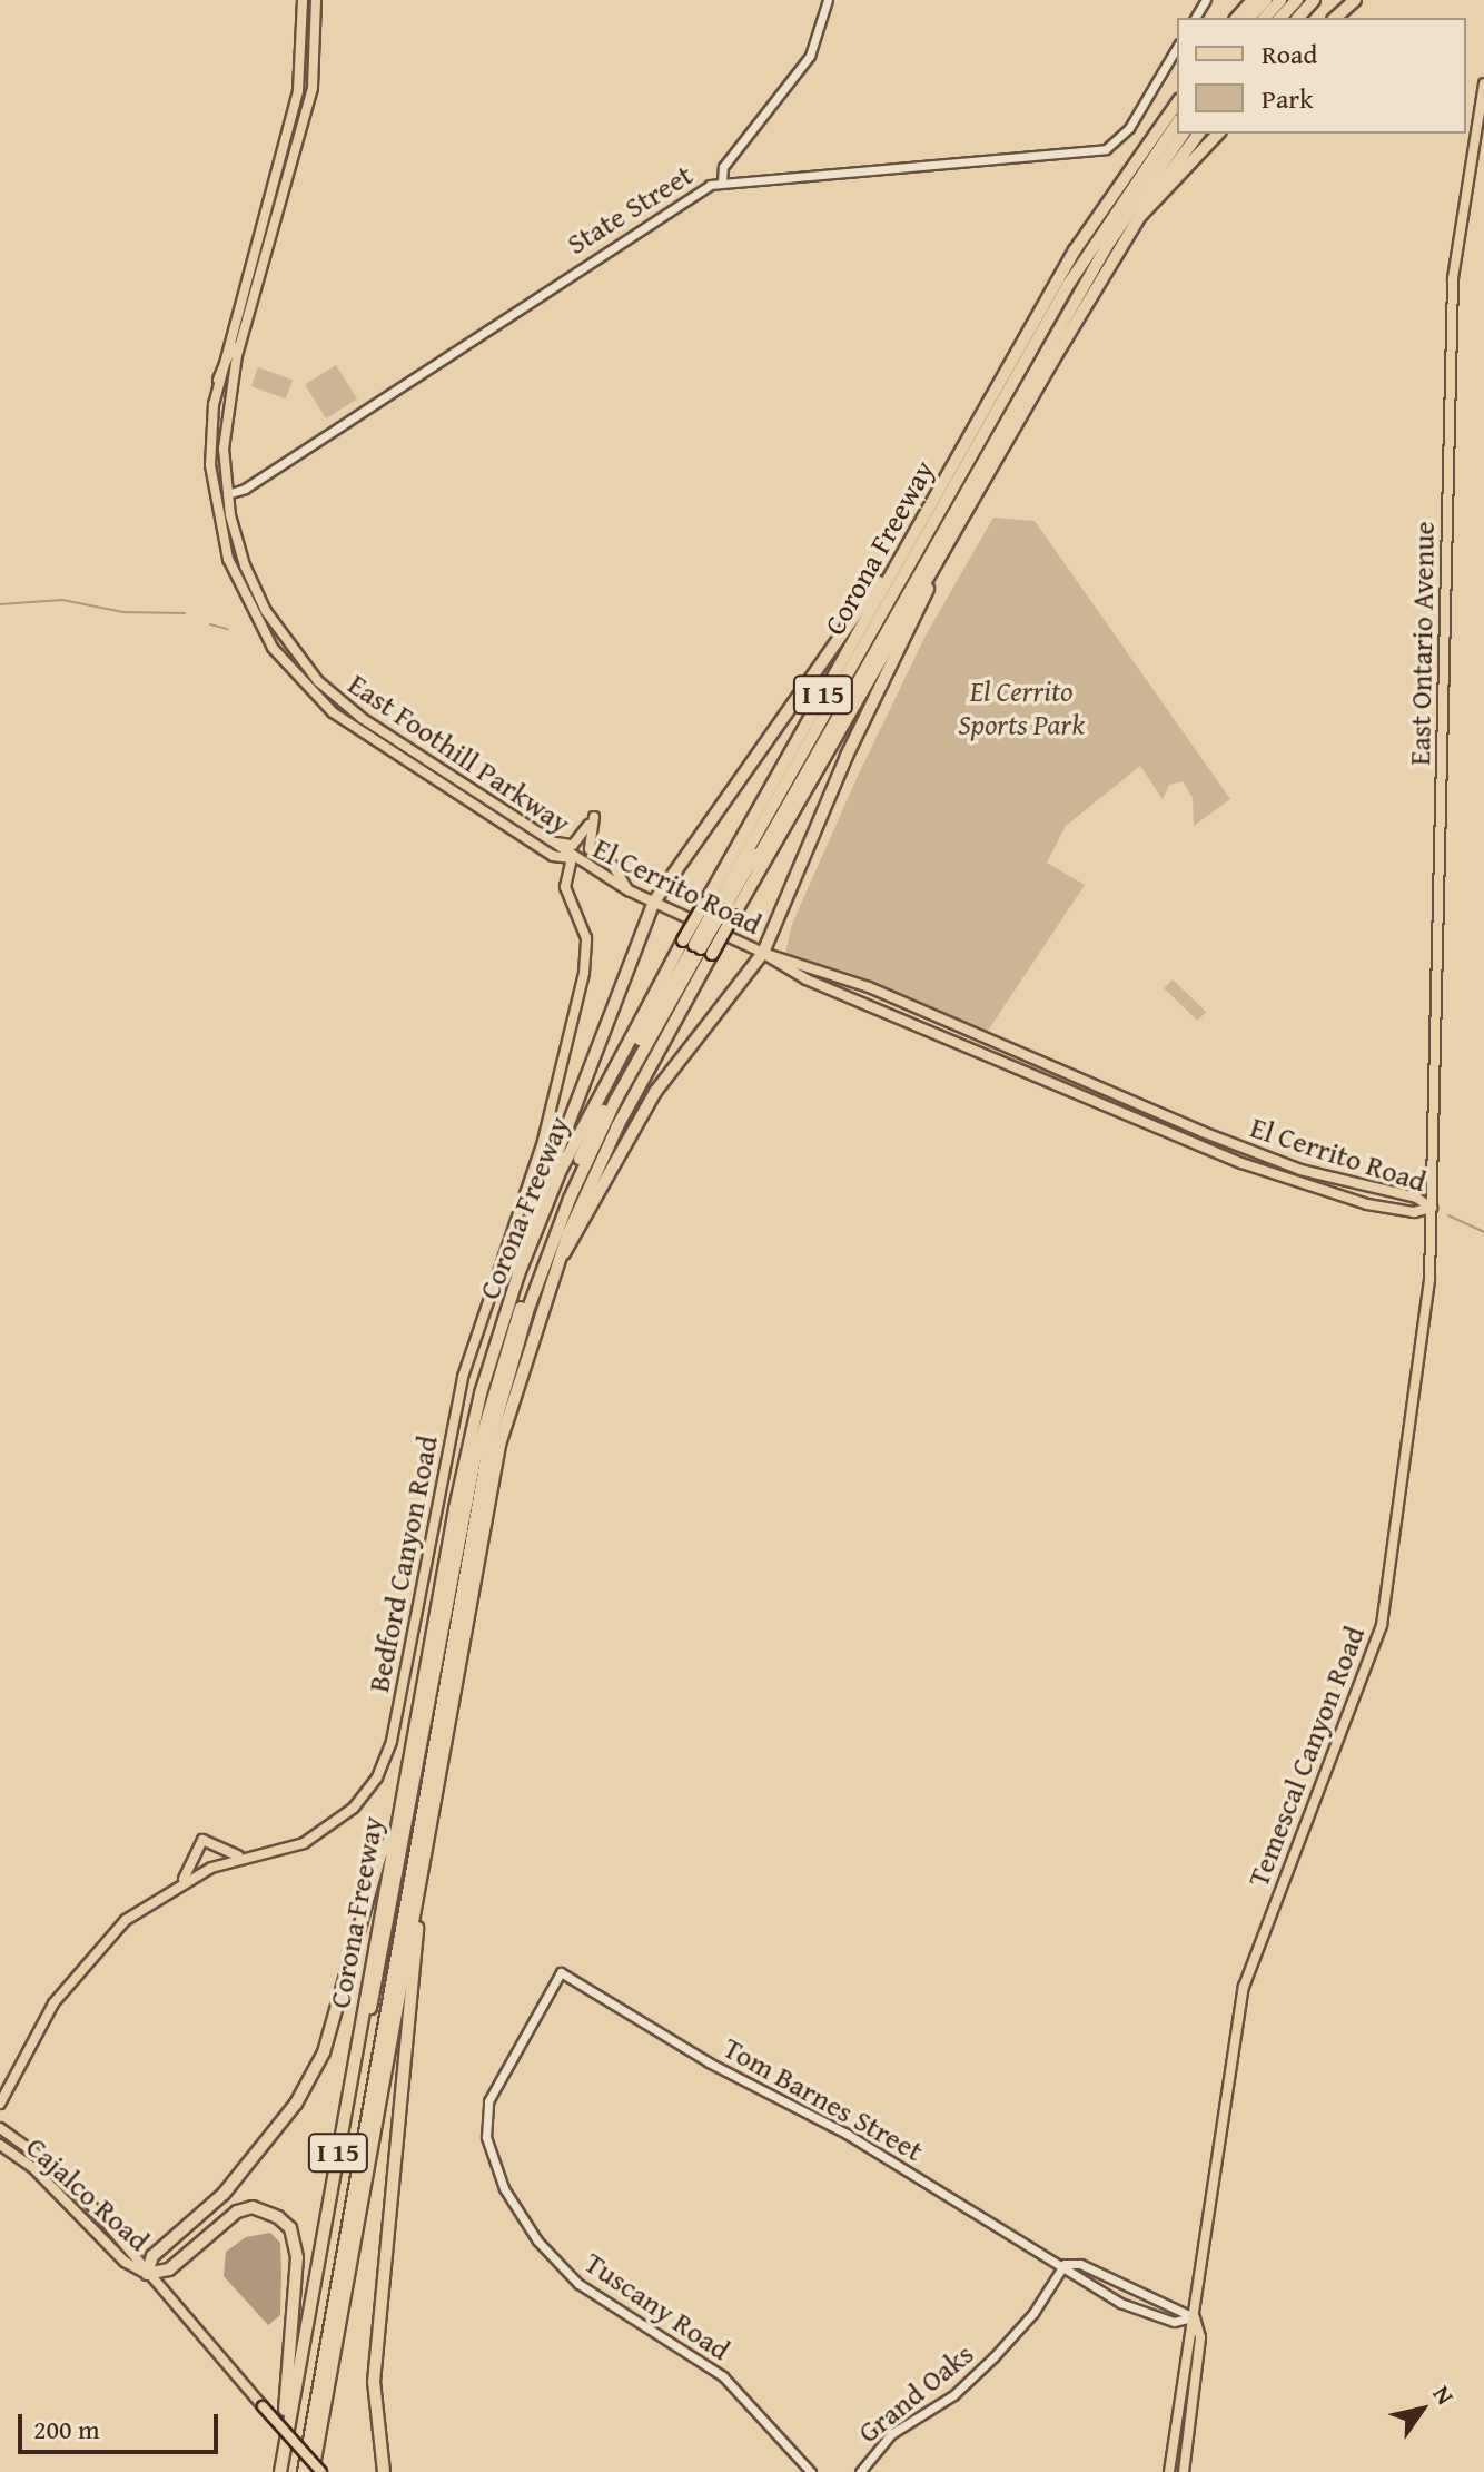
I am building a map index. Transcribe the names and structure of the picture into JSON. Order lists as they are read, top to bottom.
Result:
{
  "streets": {
    "highway": ["Corona Freeway", "I 15"],
    "main road": [
      "East Ontario Avenue",
      "East Foothill Parkway",
      "El Cerrito Road",
      "Bedford Canyon Road",
      "Temescal Canyon Road",
      "Cajalco Road"
    ],
    "street": [
      "State Street",
      "Tom Barnes Street",
      "Tuscany Road",
      "Grand Oaks"
    ]
  },
  "crossings": [
    ["State Street", "East Foothill Parkway"],
    ["East Ontario Avenue", "El Cerrito Road"],
    ["East Ontario Avenue", "Temescal Canyon Road"],
    ["East Foothill Parkway", "El Cerrito Road"],
    ["East Foothill Parkway", "Bedford Canyon Road"],
    ["El Cerrito Road", "Bedford Canyon Road"],
    ["El Cerrito Road", "Temescal Canyon Road"],
    ["Temescal Canyon Road", "Tom Barnes Street"],
    ["Tom Barnes Street", "Tuscany Road"],
    ["Tom Barnes Street", "Grand Oaks"]
  ],
  "parks": ["El Cerrito Sports Park"],
  "legend": ["Road", "Park"],
  "scale_bar": "200 m",
  "north": "top right"
}
